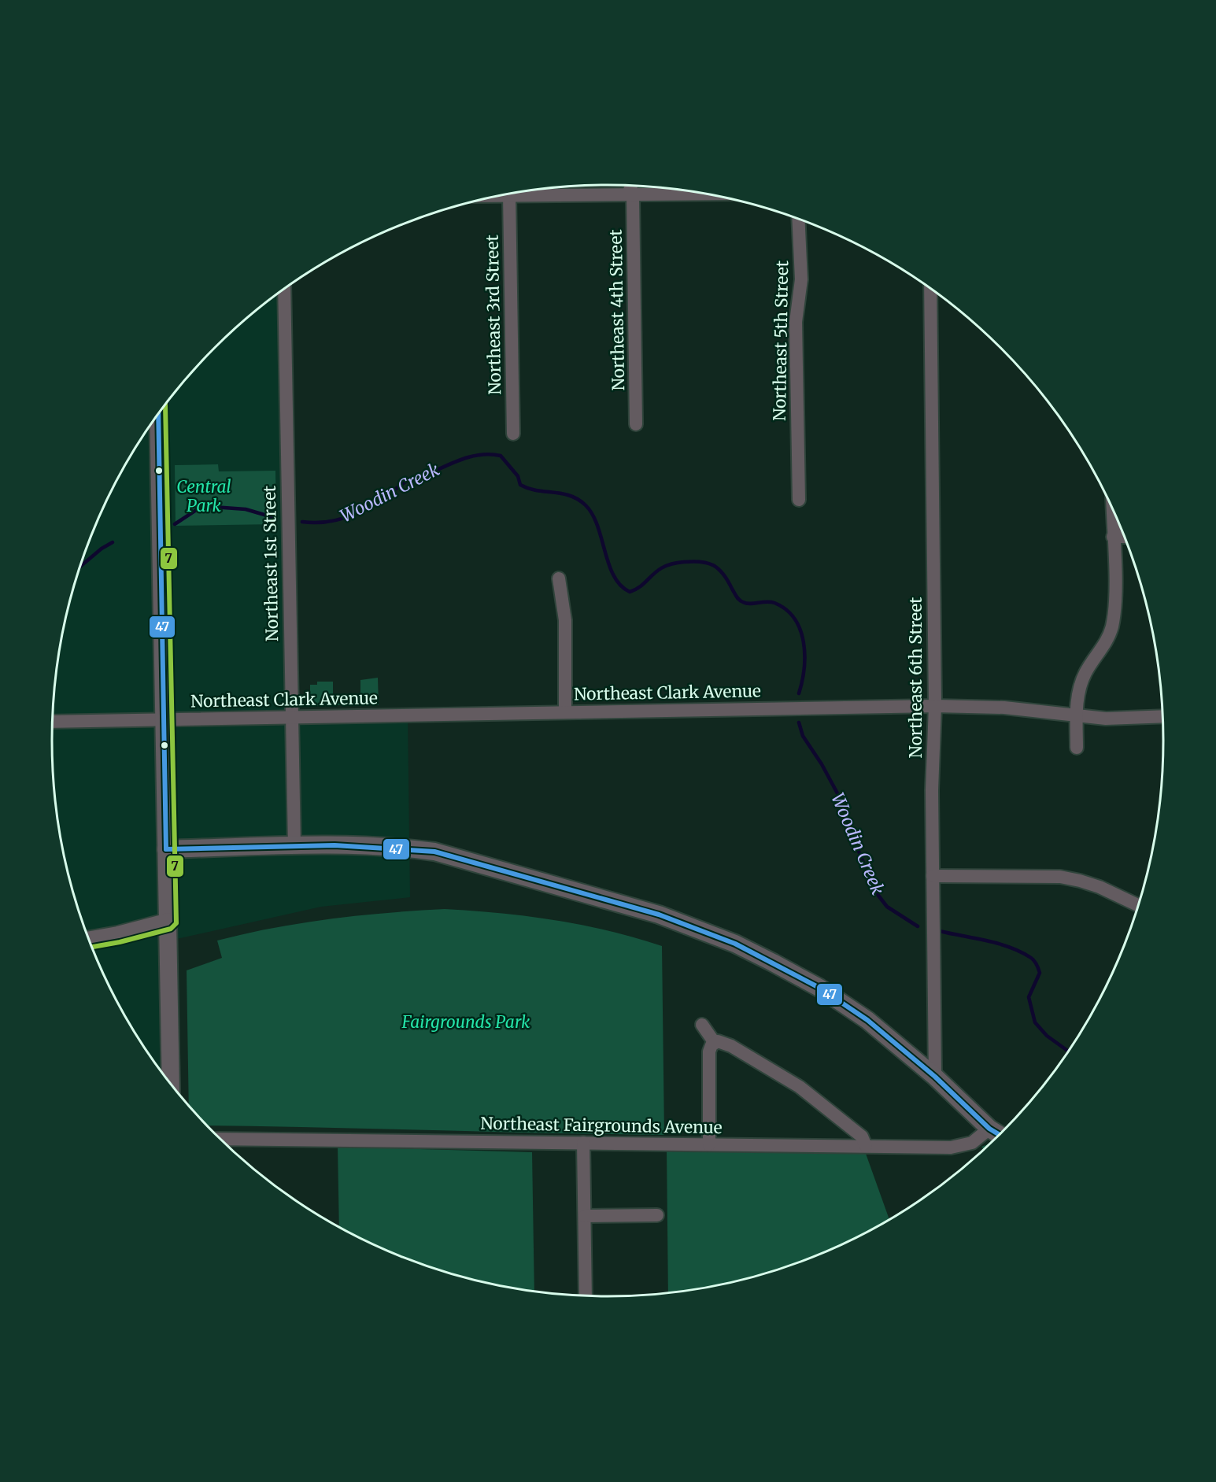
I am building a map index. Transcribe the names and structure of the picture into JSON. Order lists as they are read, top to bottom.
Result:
{
  "streets": {
    "street": [
      "Northeast 4th Street",
      "Northeast 3rd Street",
      "Northeast 5th Street",
      "Northeast 1st Street",
      "Northeast 6th Street",
      "Northeast Clark Avenue",
      "Northeast Fairgrounds Avenue"
    ]
  },
  "crossings": [
    ["Northeast 1st Street", "Northeast Clark Avenue"],
    ["Northeast 6th Street", "Northeast Clark Avenue"]
  ],
  "water": ["Woodin Creek"],
  "parks": ["Central Park", "Fairgrounds Park"],
  "lines": ["transit line 7", "transit line 47"]
}
